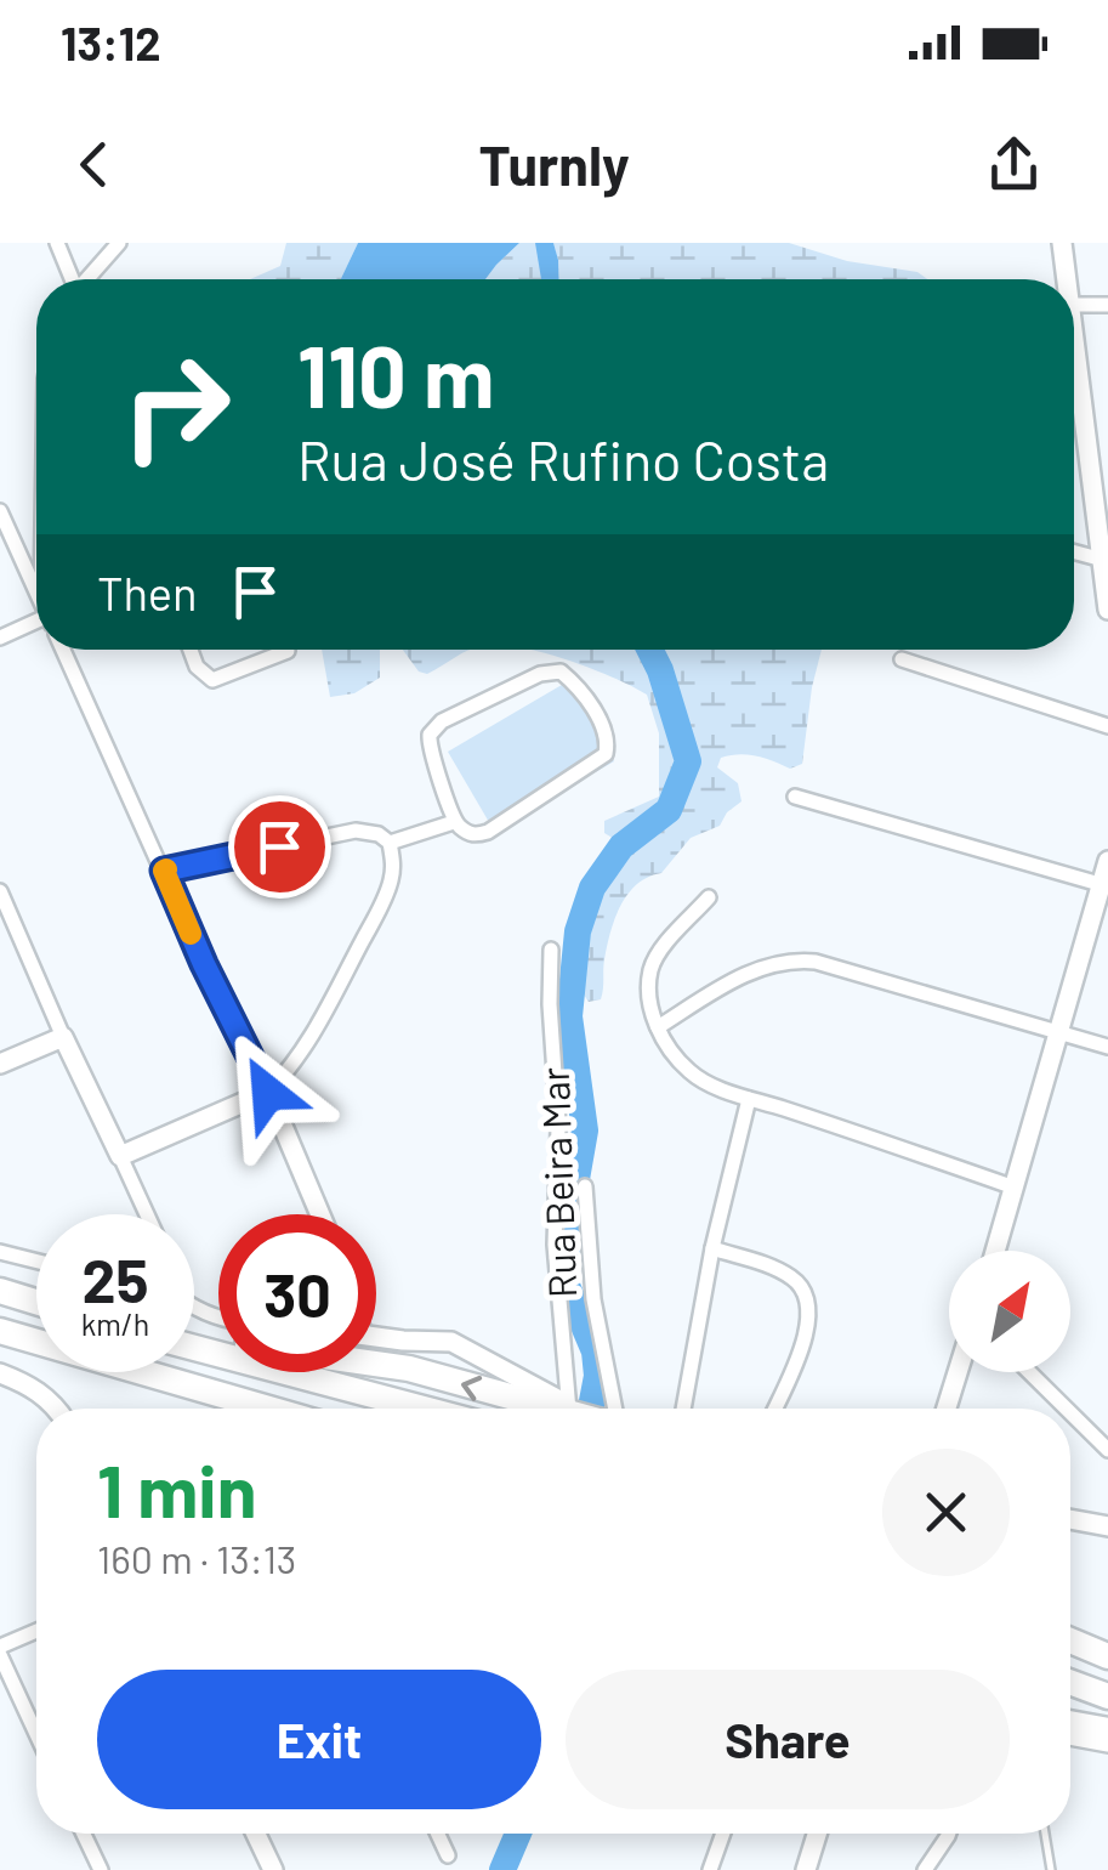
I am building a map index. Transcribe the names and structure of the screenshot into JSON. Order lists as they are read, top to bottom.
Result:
{
  "streets": {
    "street": ["Rua Beira Mar"]
  },
  "north": "top right",
  "page": {
    "status": "13:12",
    "header": "Turnly",
    "turn": ["110 m", "Rua José Rufino Costa"],
    "then": "Then",
    "speed": "25 km/h",
    "limit": "30",
    "heading": ["1 min", "160 m · 13:13"],
    "buttons": ["Exit", "Share"]
  }
}
